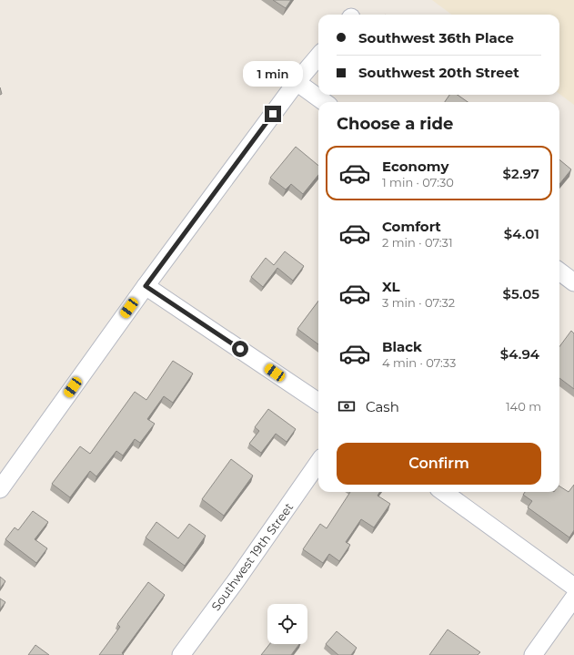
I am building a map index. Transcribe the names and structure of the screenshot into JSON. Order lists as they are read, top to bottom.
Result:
{
  "streets": {
    "street": ["Southwest 19th Street"]
  },
  "page": {
    "banner": ["Southwest 36th Place", "Southwest 20th Street"],
    "bubble": "1 min",
    "heading": "Choose a ride",
    "list": [
      {
        "name": "Economy",
        "note": "1 min · 07:30",
        "value": "$2.97"
      },
      {
        "name": "Comfort",
        "note": "2 min · 07:31",
        "value": "$4.01"
      },
      {
        "name": "XL",
        "note": "3 min · 07:32",
        "value": "$5.05"
      },
      {
        "name": "Black",
        "note": "4 min · 07:33",
        "value": "$4.94"
      }
    ],
    "pay": ["Cash", "140 m"],
    "buttons": "Confirm"
  }
}
